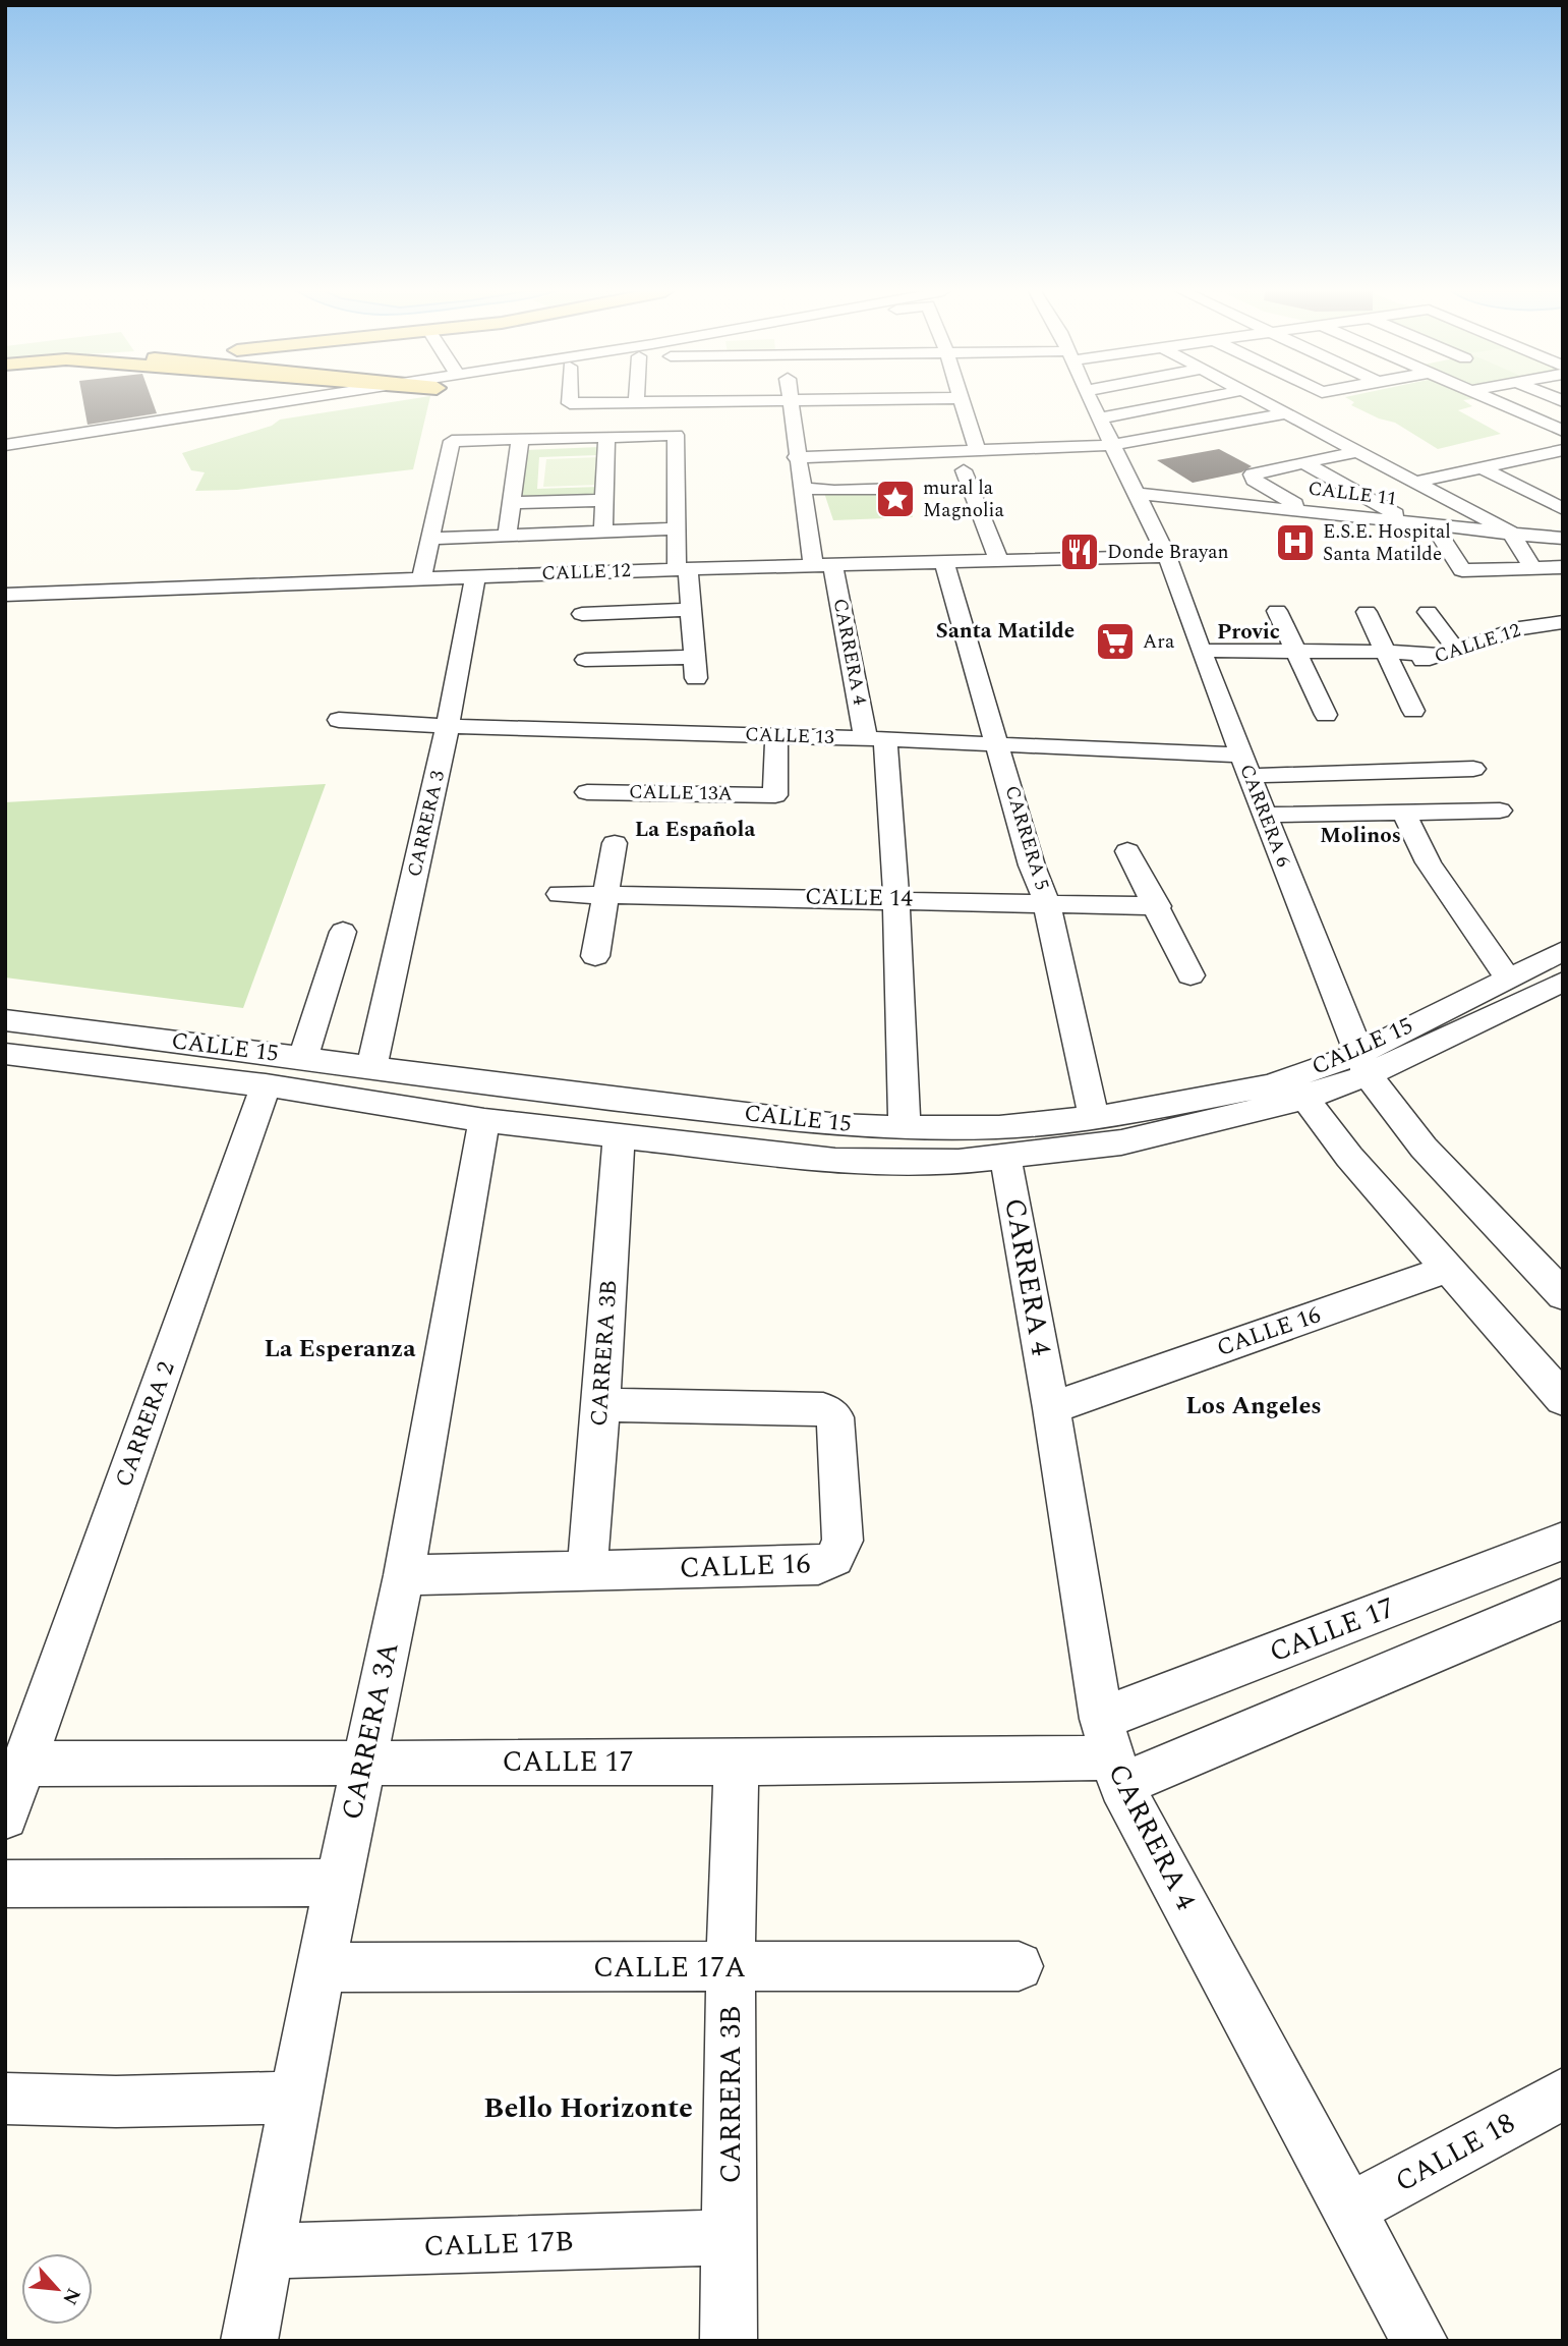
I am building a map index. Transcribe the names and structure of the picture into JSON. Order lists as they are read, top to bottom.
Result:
{
  "streets": {
    "street": [
      "CALLE 11",
      "CALLE 12",
      "CARRERA 4",
      "CALLE 13",
      "CALLE 13A",
      "CARRERA 6",
      "CARRERA 3",
      "CARRERA 5",
      "CALLE 14",
      "CALLE 15",
      "CALLE 16",
      "CARRERA 3B",
      "CARRERA 2",
      "CALLE 17",
      "CARRERA 3A",
      "CALLE 17A",
      "CALLE 18",
      "CALLE 17B"
    ]
  },
  "crossings": [
    ["CALLE 11", "CARRERA 6"],
    ["CALLE 12", "CARRERA 4"],
    ["CALLE 12", "CARRERA 6"],
    ["CALLE 12", "CARRERA 3"],
    ["CALLE 12", "CARRERA 5"],
    ["CARRERA 4", "CALLE 13"],
    ["CARRERA 4", "CALLE 14"],
    ["CARRERA 4", "CALLE 15"],
    ["CARRERA 4", "CALLE 16"],
    ["CARRERA 4", "CALLE 17"],
    ["CARRERA 4", "CALLE 18"],
    ["CALLE 13", "CALLE 13A"],
    ["CALLE 13", "CARRERA 6"],
    ["CALLE 13", "CARRERA 3"],
    ["CALLE 13", "CARRERA 5"],
    ["CARRERA 6", "CALLE 15"],
    ["CARRERA 3", "CALLE 15"],
    ["CARRERA 5", "CALLE 14"],
    ["CARRERA 5", "CALLE 15"],
    ["CALLE 15", "CARRERA 3B"],
    ["CALLE 15", "CARRERA 2"],
    ["CALLE 15", "CARRERA 3A"],
    ["CALLE 16", "CARRERA 3B"],
    ["CALLE 16", "CARRERA 3A"],
    ["CARRERA 3B", "CALLE 17"],
    ["CARRERA 3B", "CALLE 17A"],
    ["CARRERA 3B", "CALLE 17B"],
    ["CARRERA 2", "CALLE 17"],
    ["CALLE 17", "CARRERA 3A"],
    ["CARRERA 3A", "CALLE 17A"],
    ["CARRERA 3A", "CALLE 17B"]
  ],
  "districts": [
    "Santa Matilde",
    "Provic",
    "La Española",
    "Molinos",
    "La Esperanza",
    "Los Angeles",
    "Bello Horizonte"
  ],
  "places": {
    "place": ["mural la Magnolia"],
    "hospital": ["E.S.E. Hospital Santa Matilde"],
    "restaurant": ["Donde Brayan"],
    "supermarket": ["Ara"]
  },
  "north": "bottom right"
}
